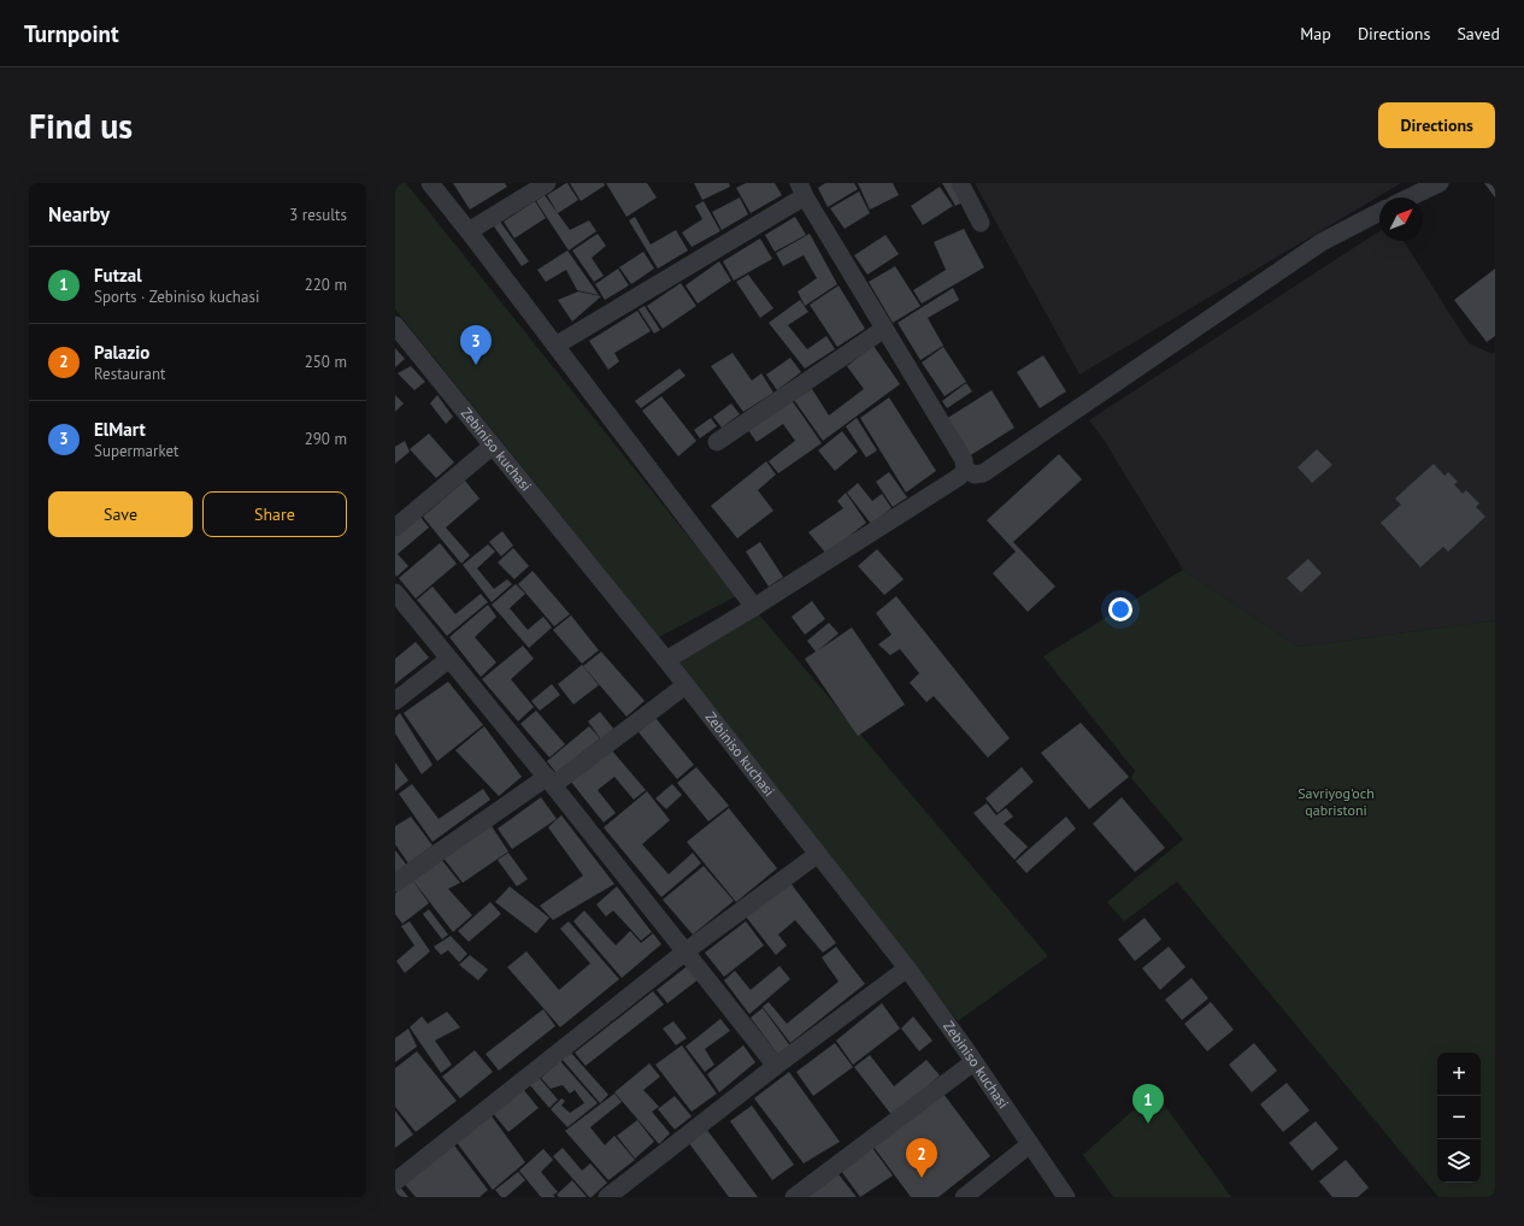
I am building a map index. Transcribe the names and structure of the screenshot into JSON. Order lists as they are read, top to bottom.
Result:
{
  "streets": {
    "street": ["Zebiniso kuchasi"]
  },
  "parks": ["Savriyog'och qabristoni"],
  "north": "top right",
  "page": {
    "header": "Turnpoint",
    "nav": ["Map", "Directions", "Saved"],
    "buttons": [
      "Directions",
      ["Save", "Share"]
    ],
    "title": "Find us",
    "heading": ["Nearby", "3 results"],
    "list": [
      {
        "mark": "1",
        "name": "Futzal",
        "note": "Sports · Zebiniso kuchasi",
        "value": "220 m"
      },
      {
        "mark": "2",
        "name": "Palazio",
        "note": "Restaurant",
        "value": "250 m"
      },
      {
        "mark": "3",
        "name": "ElMart",
        "note": "Supermarket",
        "value": "290 m"
      }
    ],
    "pins": ["3", "1", "2"],
    "map_buttons": ["+", "−"]
  }
}
